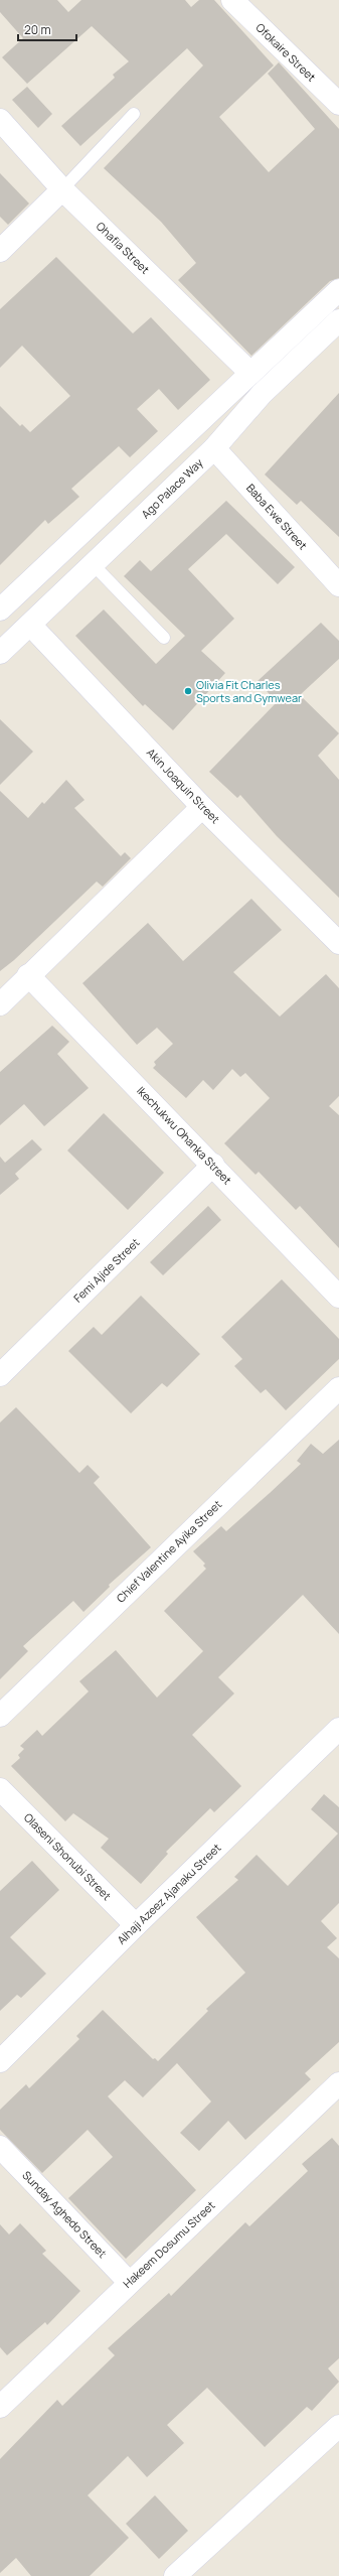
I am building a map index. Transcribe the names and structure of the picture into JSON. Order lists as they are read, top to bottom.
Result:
{
  "streets": {
    "street": [
      "Ofokaire Street",
      "Ohafia Street",
      "Ago Palace Way",
      "Baba Ewe Street",
      "Akin Joaquin Street",
      "Ikechukwu Ohanka Street",
      "Femi Ajide Street",
      "Chief Valentine Ayika Street",
      "Olaseni Shonubi Street",
      "Alhaji Azeez Ajanaku Street",
      "Sunday Aghedo Street",
      "Hakeem Dosumu Street"
    ]
  },
  "crossings": [
    ["Ago Palace Way", "Baba Ewe Street"],
    ["Ago Palace Way", "Akin Joaquin Street"],
    ["Ikechukwu Ohanka Street", "Femi Ajide Street"],
    ["Olaseni Shonubi Street", "Alhaji Azeez Ajanaku Street"],
    ["Sunday Aghedo Street", "Hakeem Dosumu Street"]
  ],
  "places": ["Olivia Fit Charles Sports and Gymwear"],
  "scale_bar": "20 m"
}
